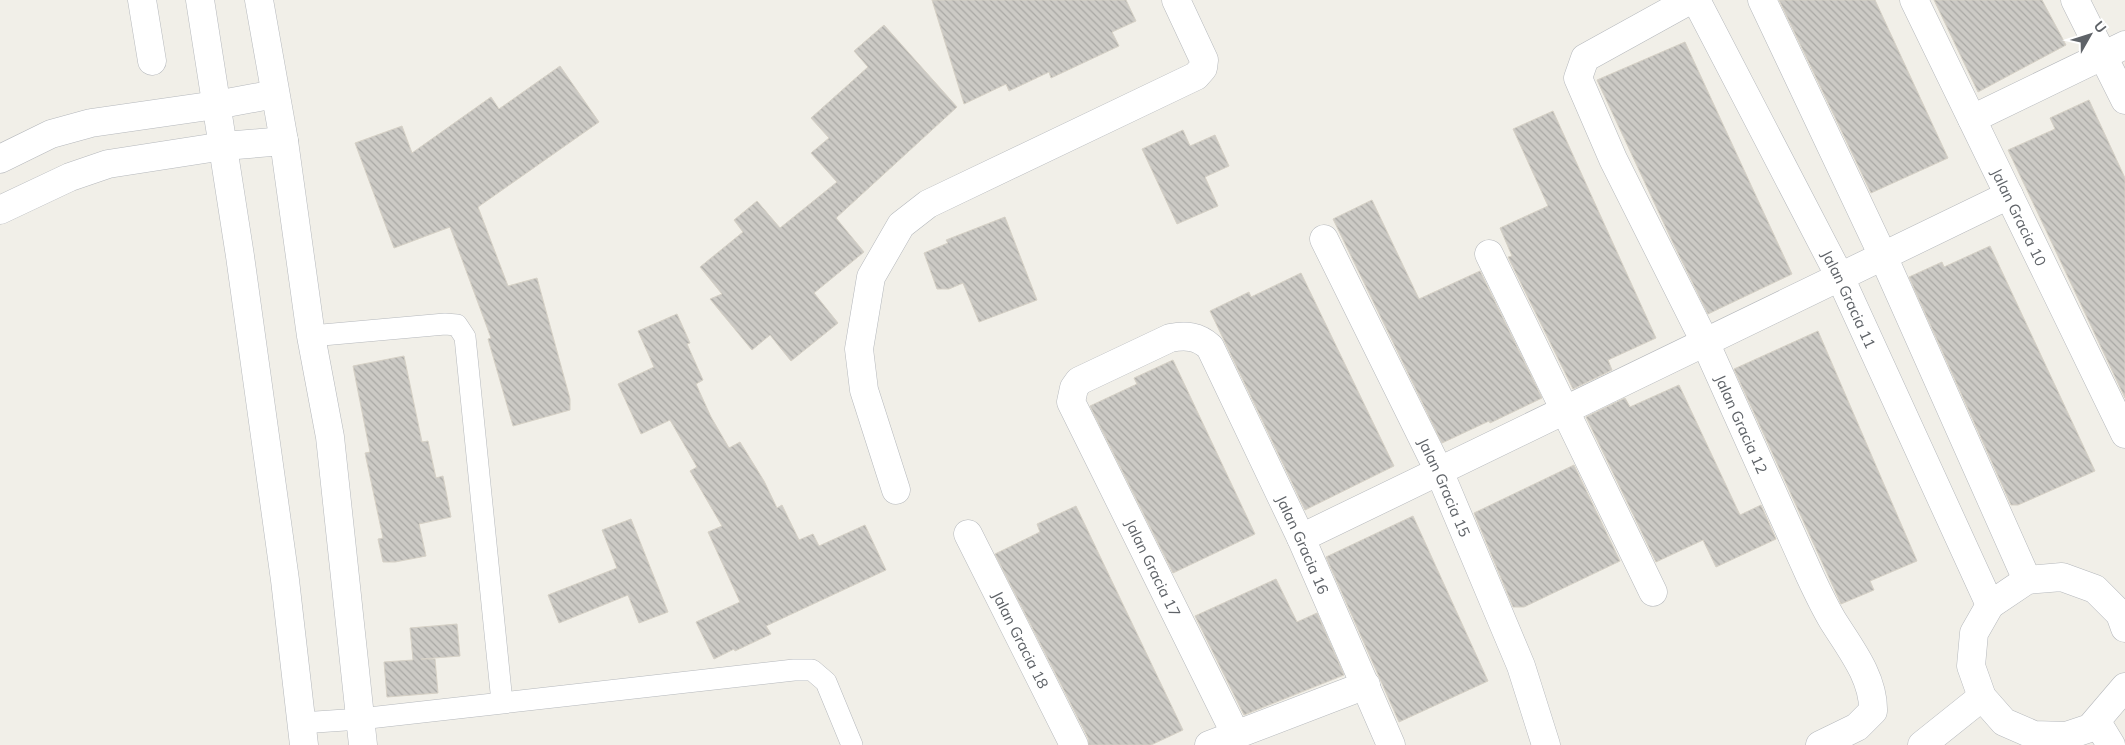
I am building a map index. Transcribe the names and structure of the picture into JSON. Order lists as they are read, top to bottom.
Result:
{
  "streets": {
    "street": [
      "Jalan Gracia 10",
      "Jalan Gracia 11",
      "Jalan Gracia 12",
      "Jalan Gracia 15",
      "Jalan Gracia 16",
      "Jalan Gracia 17",
      "Jalan Gracia 18"
    ]
  },
  "crossings": [
    ["Jalan Gracia 16", "Jalan Gracia 17"]
  ],
  "north": "top right"
}
